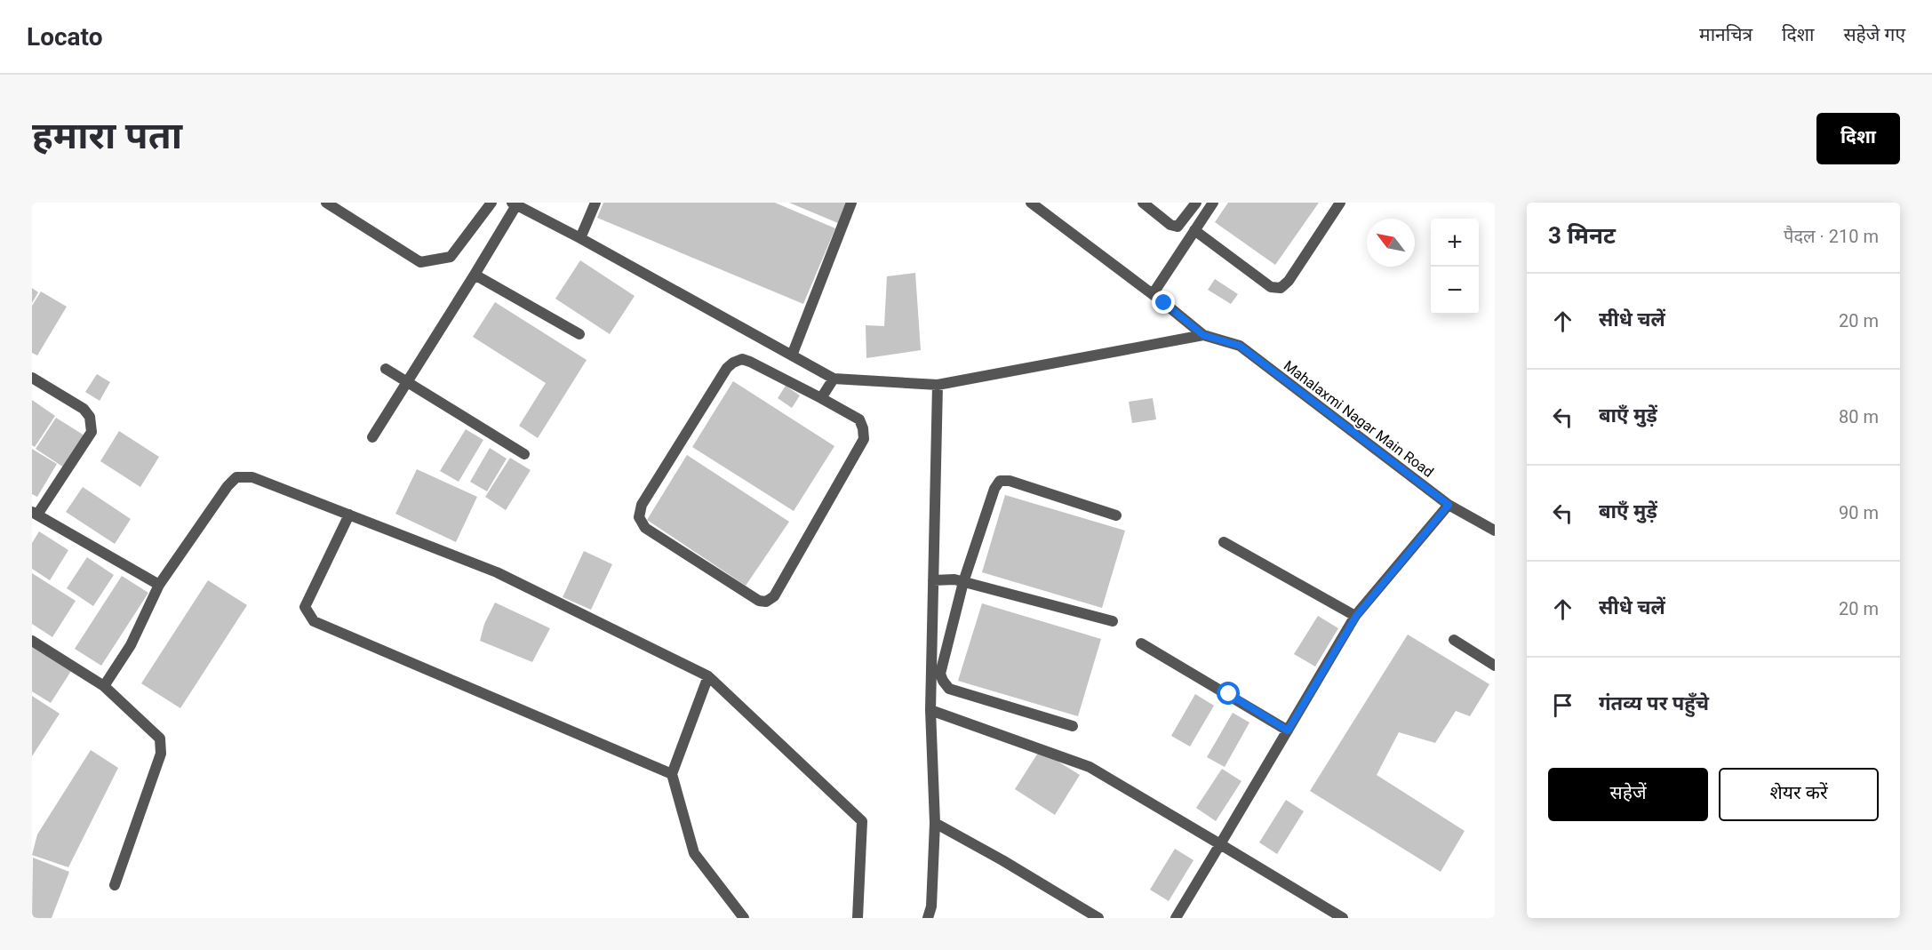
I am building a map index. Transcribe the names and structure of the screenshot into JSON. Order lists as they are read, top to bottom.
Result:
{
  "streets": {
    "street": ["Mahalaxmi Nagar Main Road"]
  },
  "north": "top left",
  "page": {
    "header": "Locato",
    "nav": ["मानचित्र", "दिशा", "सहेजे गए"],
    "buttons": [
      "दिशा",
      ["सहेजें", "शेयर करें"]
    ],
    "title": "हमारा पता",
    "heading": ["3 मिनट", "पैदल · 210 m"],
    "map_buttons": ["+", "−"],
    "list": [
      ["सीधे चलें", "20 m"],
      ["बाएँ मुड़ें", "80 m"],
      ["बाएँ मुड़ें", "90 m"],
      ["सीधे चलें", "20 m"],
      "गंतव्य पर पहुँचे"
    ]
  }
}
